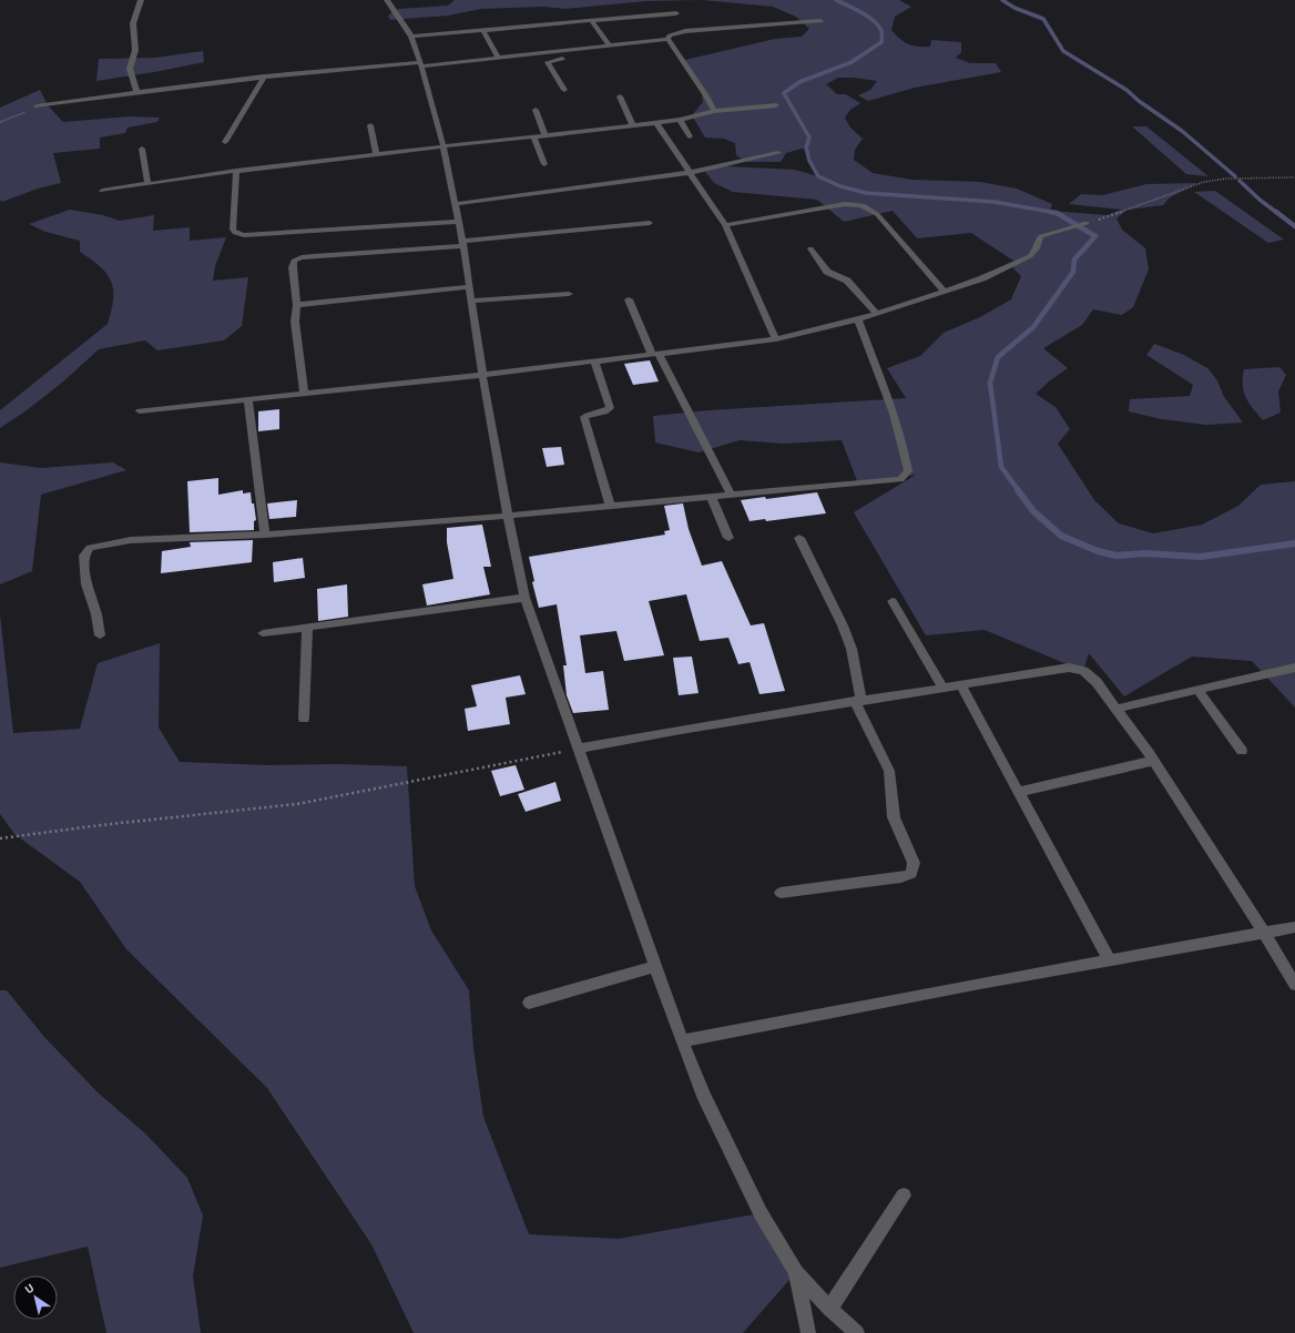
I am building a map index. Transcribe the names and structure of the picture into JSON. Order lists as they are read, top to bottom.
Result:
{
  "north": "top left"
}
